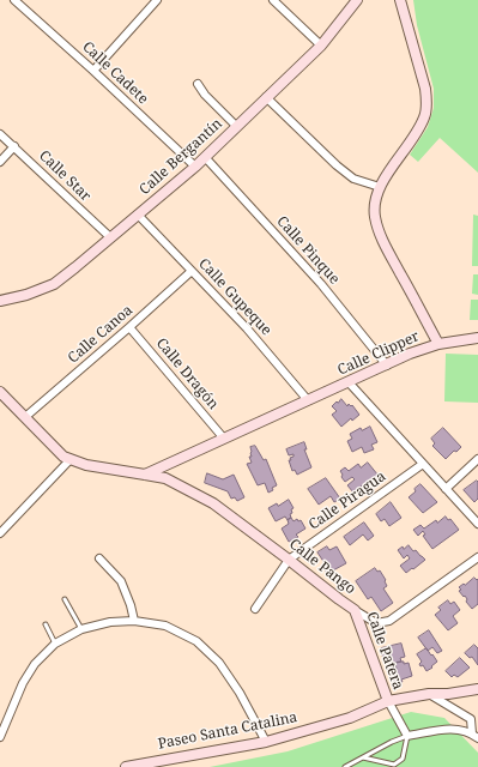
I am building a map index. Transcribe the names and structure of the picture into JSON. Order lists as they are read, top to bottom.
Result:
{
  "streets": {
    "street": [
      "Calle Cadete",
      "Calle Bergantín",
      "Calle Star",
      "Calle Pinque",
      "Calle Gupeque",
      "Calle Canoa",
      "Calle Clipper",
      "Calle Dragón",
      "Calle Piragua",
      "Calle Pango",
      "Calle Patera",
      "Paseo Santa Catalina"
    ]
  },
  "crossings": [
    ["Calle Cadete", "Calle Bergantín"],
    ["Calle Bergantín", "Calle Star"],
    ["Calle Bergantín", "Calle Pinque"],
    ["Calle Bergantín", "Calle Gupeque"],
    ["Calle Pinque", "Calle Clipper"],
    ["Calle Gupeque", "Calle Canoa"],
    ["Calle Gupeque", "Calle Clipper"],
    ["Calle Canoa", "Calle Dragón"],
    ["Calle Clipper", "Calle Dragón"],
    ["Calle Clipper", "Calle Pango"],
    ["Calle Piragua", "Calle Pango"],
    ["Calle Pango", "Calle Patera"],
    ["Calle Patera", "Paseo Santa Catalina"]
  ]
}
